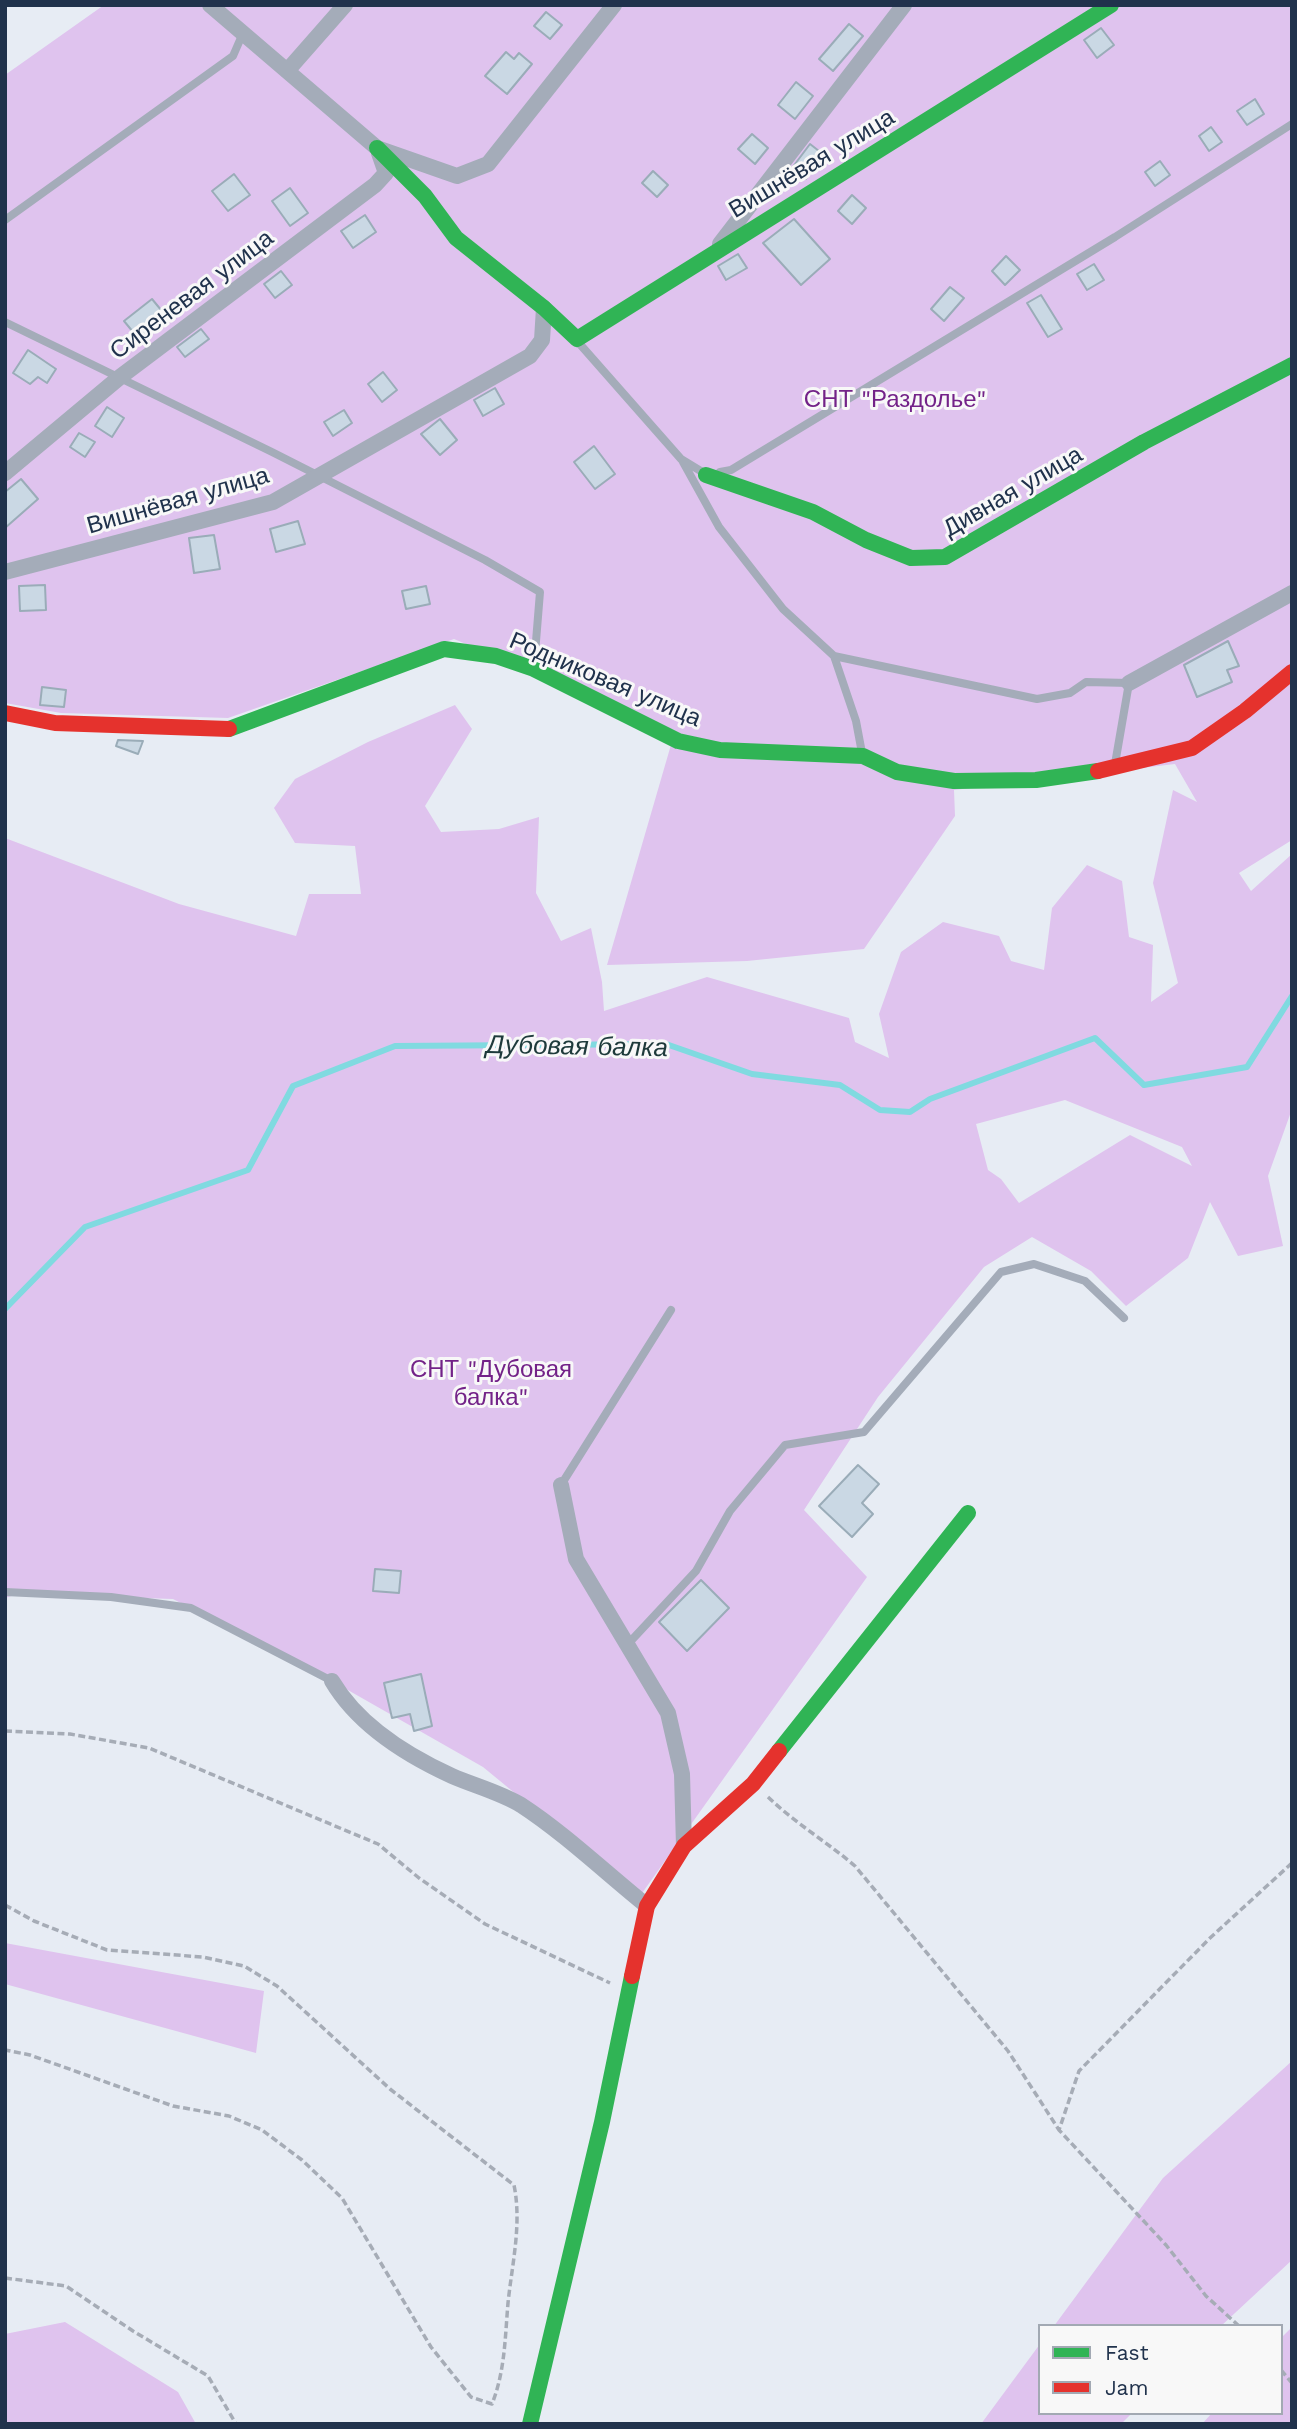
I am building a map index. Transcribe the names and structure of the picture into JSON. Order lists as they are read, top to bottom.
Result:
{
  "streets": {
    "street": [
      "Вишнёвая улица",
      "Сиреневая улица",
      "Дивная улица",
      "Родниковая улица"
    ]
  },
  "water": ["Дубовая балка"],
  "parks": ["СНТ \"Раздолье\"", "СНТ \"Дубовая балка\""],
  "legend": ["Fast", "Jam"]
}
